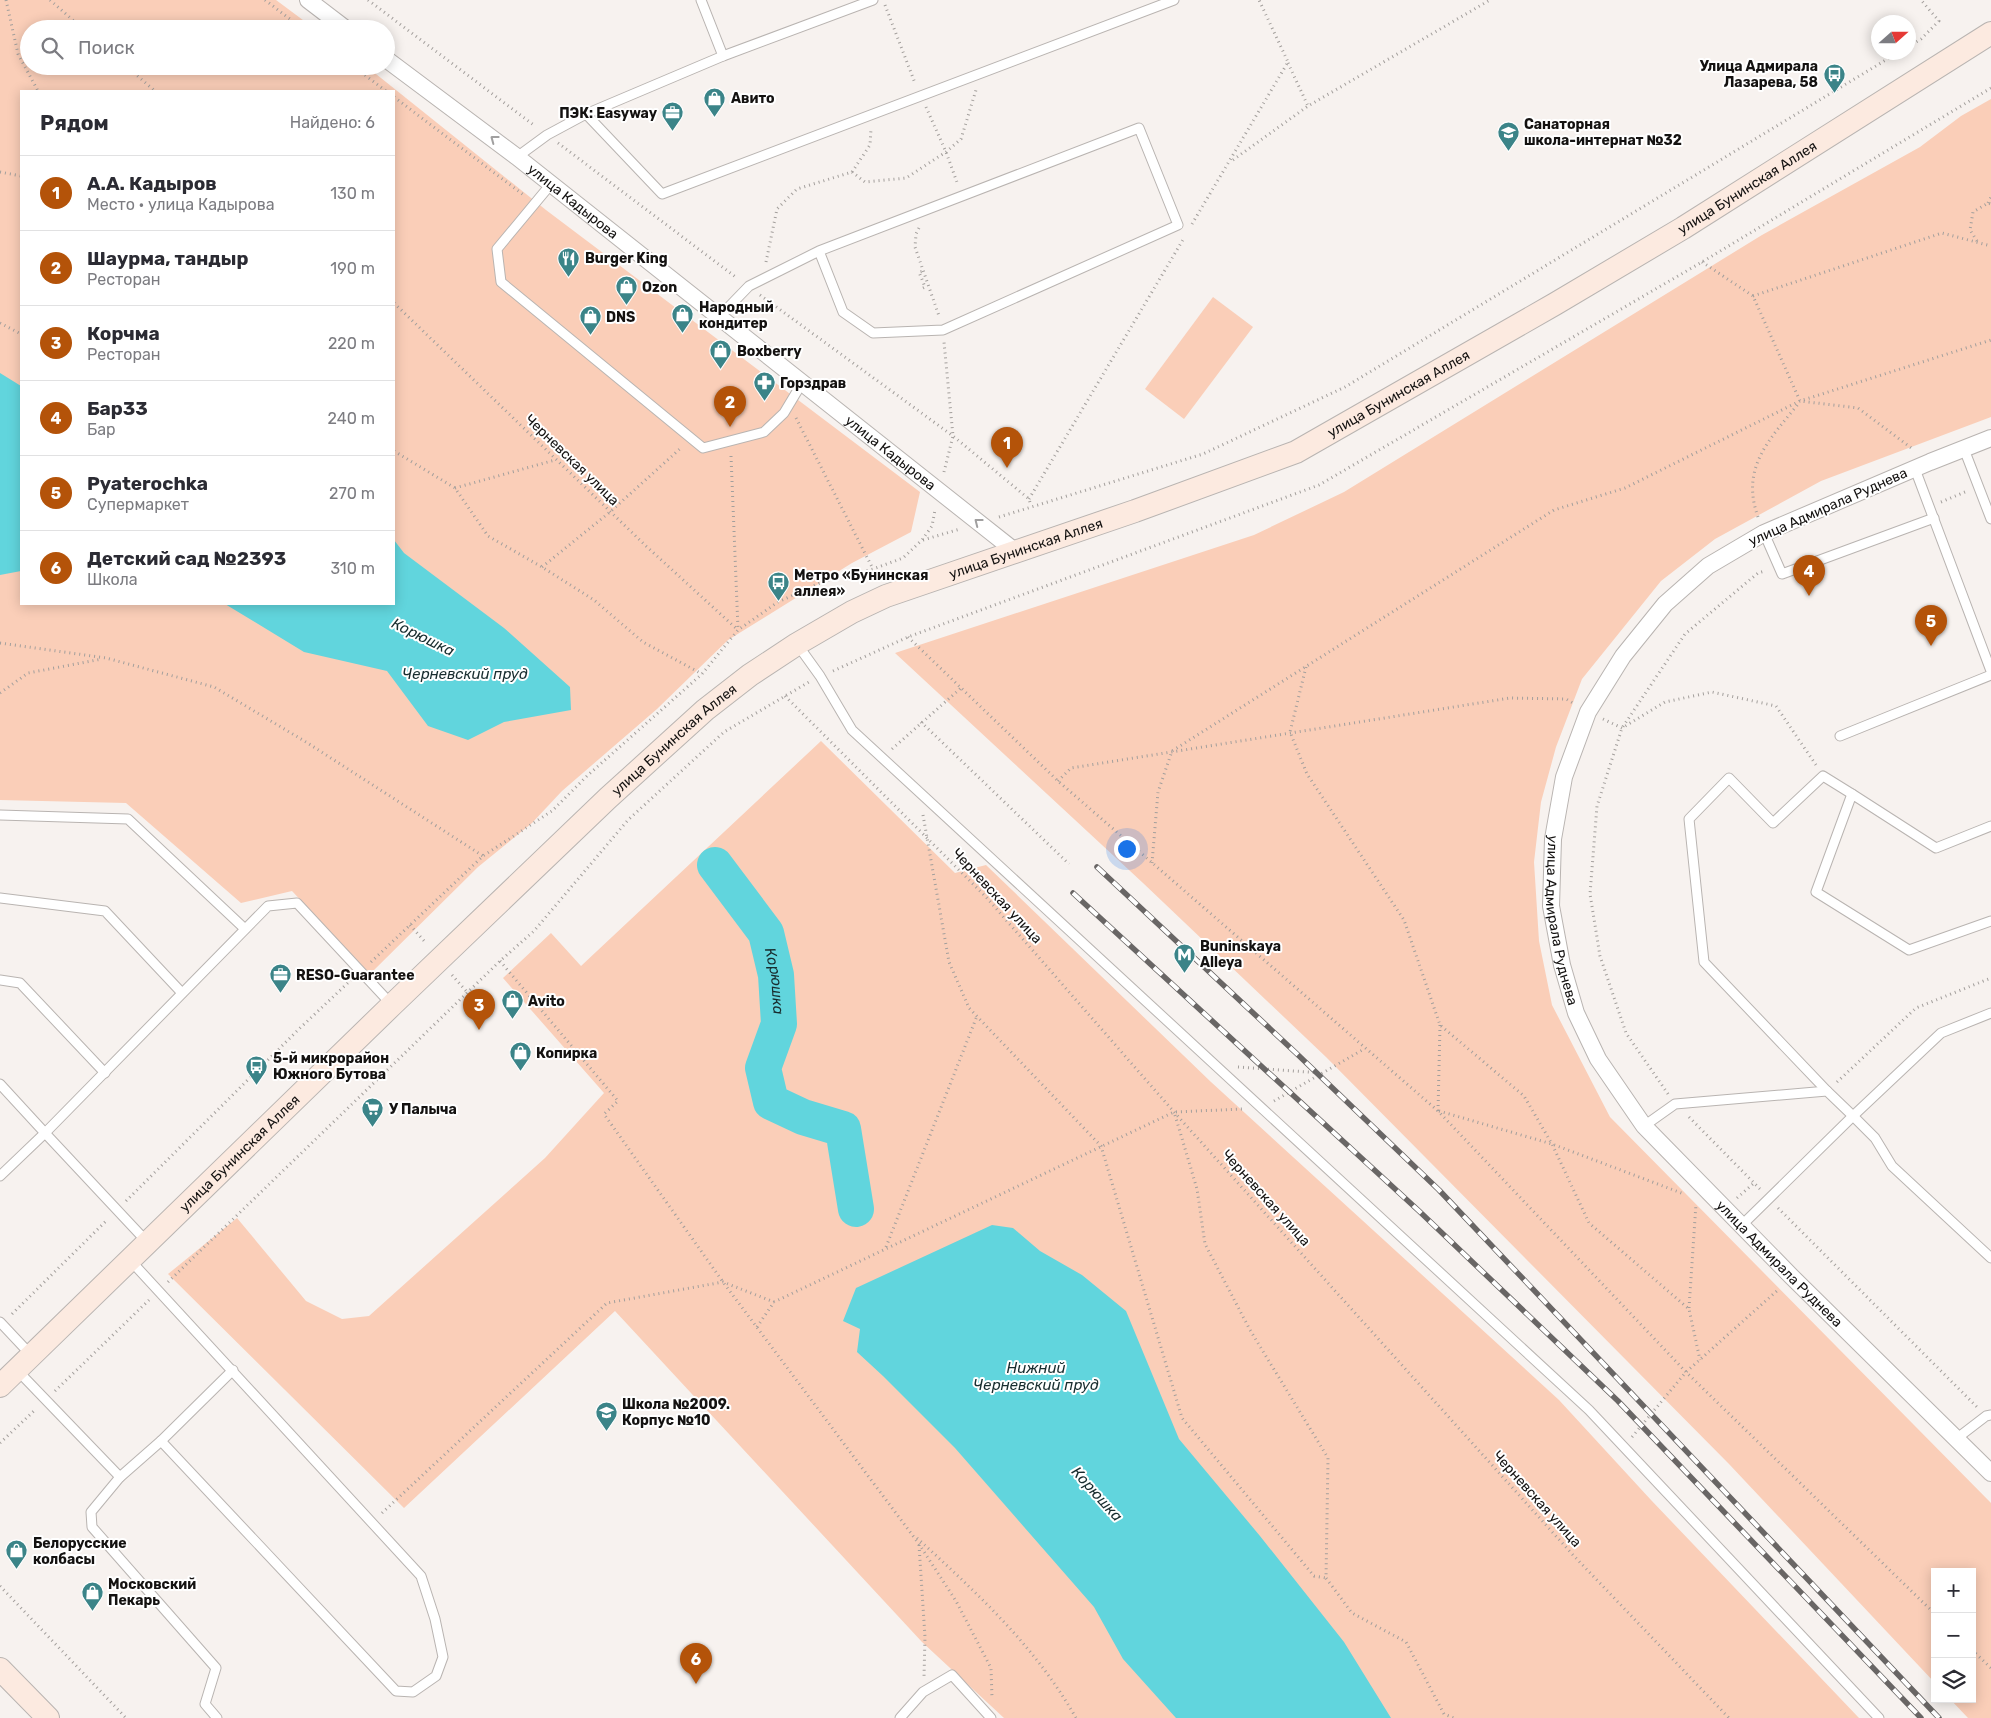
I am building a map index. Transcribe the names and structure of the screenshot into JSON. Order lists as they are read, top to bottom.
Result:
{
  "streets": {
    "street": ["улица Бунинская Аллея", "улица Кадырова", "улица Адмирала Руднева"],
    "path": ["Черневская улица"]
  },
  "crossings": [
    ["улица Бунинская Аллея", "улица Кадырова"]
  ],
  "water": ["Корюшка", "Черневский пруд", "Нижний Черневский пруд"],
  "places": {
    "bus stop": ["Улица Адмирала Лазарева, 58", "Метро «Бунинская аллея»", "5-й микрорайон Южного Бутова"],
    "shop": [
      "Авито",
      "Ozon",
      "Народный кондитер",
      "DNS",
      "Boxberry",
      "Avito",
      "Копирка",
      "Белорусские колбасы",
      "Московский Пекарь"
    ],
    "office": ["ПЭК: Easyway", "RESO-Guarantee"],
    "school or university": ["Санаторная школа-интернат №32", "Школа №2009. Корпус №10"],
    "restaurant": ["Burger King"],
    "pharmacy": ["Горздрав"],
    "metro station": ["Buninskaya Alleya"],
    "supermarket": ["У Палыча"]
  },
  "north": "right",
  "page": {
    "search": "Поиск",
    "heading": ["Рядом", "Найдено: 6"],
    "list": [
      {
        "mark": "1",
        "name": "А.А. Кадыров",
        "note": "Место · улица Кадырова",
        "value": "130 m"
      },
      {
        "mark": "2",
        "name": "Шаурма, тандыр",
        "note": "Ресторан",
        "value": "190 m"
      },
      {
        "mark": "3",
        "name": "Корчма",
        "note": "Ресторан",
        "value": "220 m"
      },
      {
        "mark": "4",
        "name": "Бар33",
        "note": "Бар",
        "value": "240 m"
      },
      {
        "mark": "5",
        "name": "Pyaterochka",
        "note": "Супермаркет",
        "value": "270 m"
      },
      {
        "mark": "6",
        "name": "Детский сад №2393",
        "note": "Школа",
        "value": "310 m"
      }
    ],
    "pins": [
      "2",
      "1",
      "4",
      "5",
      "3",
      "6"
    ],
    "map_buttons": ["+", "−"]
  }
}
